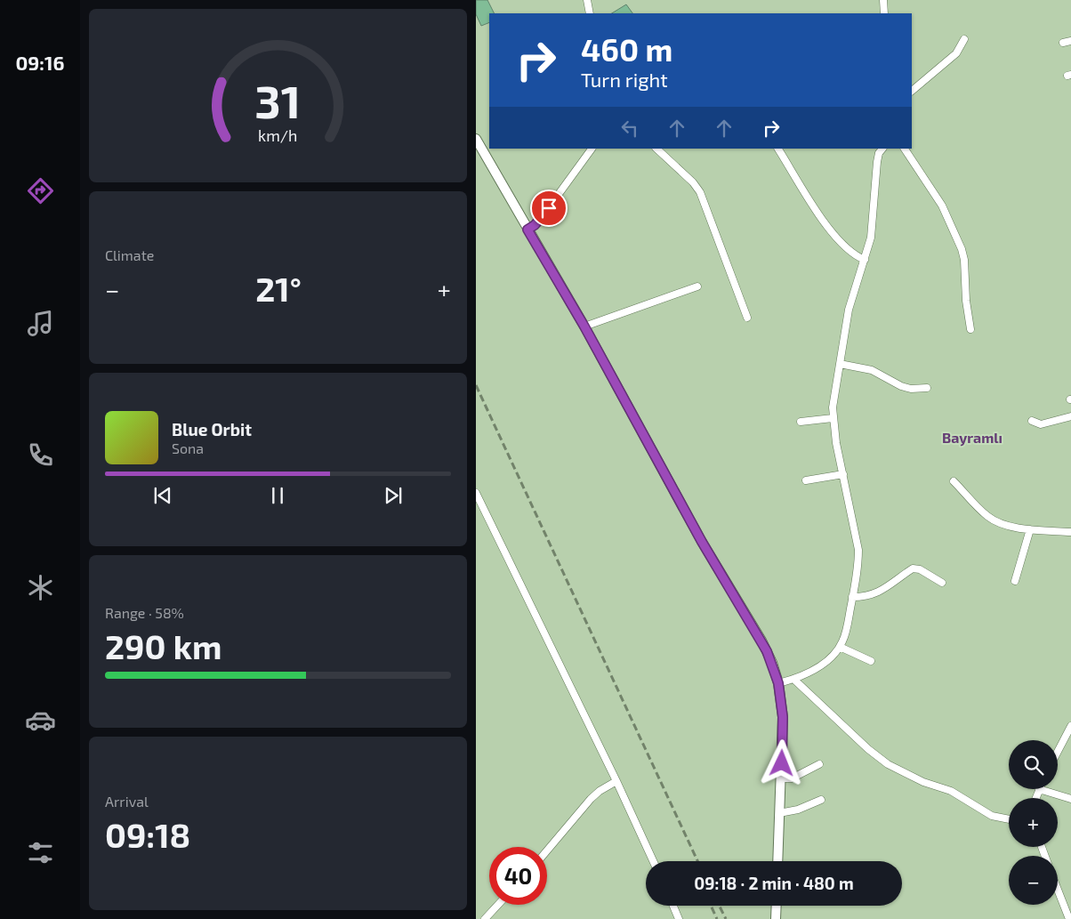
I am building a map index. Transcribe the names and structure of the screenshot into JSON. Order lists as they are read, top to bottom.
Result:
{
  "districts": ["Bayramlı"],
  "page": {
    "tabs": "09:16",
    "turn": ["460 m", "Turn right"],
    "tile": [
      "Climate",
      ["Range · 58%", "290 km"],
      ["Arrival", "09:18"]
    ],
    "heat": ["−", "21°", "+"],
    "song": ["Blue Orbit", "Sona"],
    "map_buttons": ["+", "−"],
    "limit": "40",
    "trip": "09:18 · 2 min · 480 m",
    "gauge": ["31", "km/h"]
  }
}
